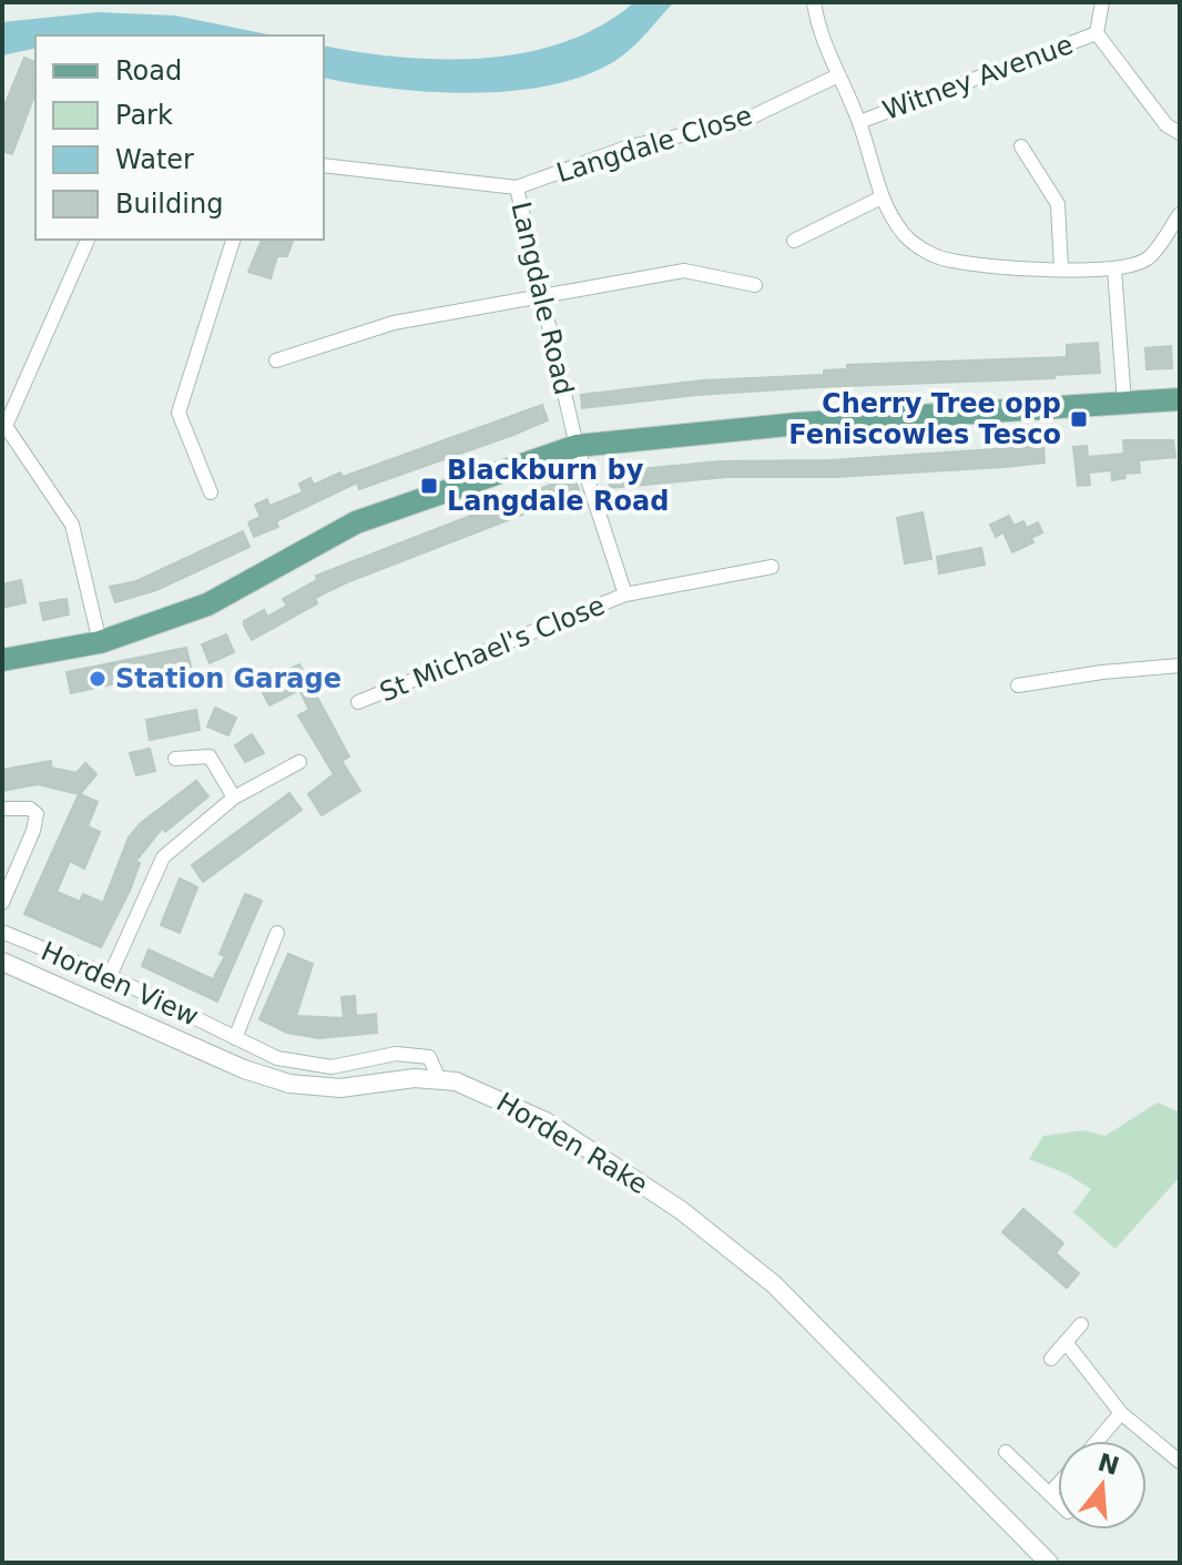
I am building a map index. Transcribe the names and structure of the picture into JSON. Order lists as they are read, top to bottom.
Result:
{
  "streets": {
    "street": [
      "Witney Avenue",
      "Langdale Close",
      "Langdale Road",
      "St Michael's Close",
      "Horden View",
      "Horden Rake"
    ]
  },
  "crossings": [
    ["Langdale Close", "Langdale Road"],
    ["Langdale Road", "St Michael's Close"],
    ["Horden View", "Horden Rake"]
  ],
  "places": {
    "transit": ["Cherry Tree opp Feniscowles Tesco", "Blackburn by Langdale Road"],
    "other": ["Station Garage"]
  },
  "legend": [
    "Road",
    "Park",
    "Water",
    "Building"
  ],
  "north": "top"
}
